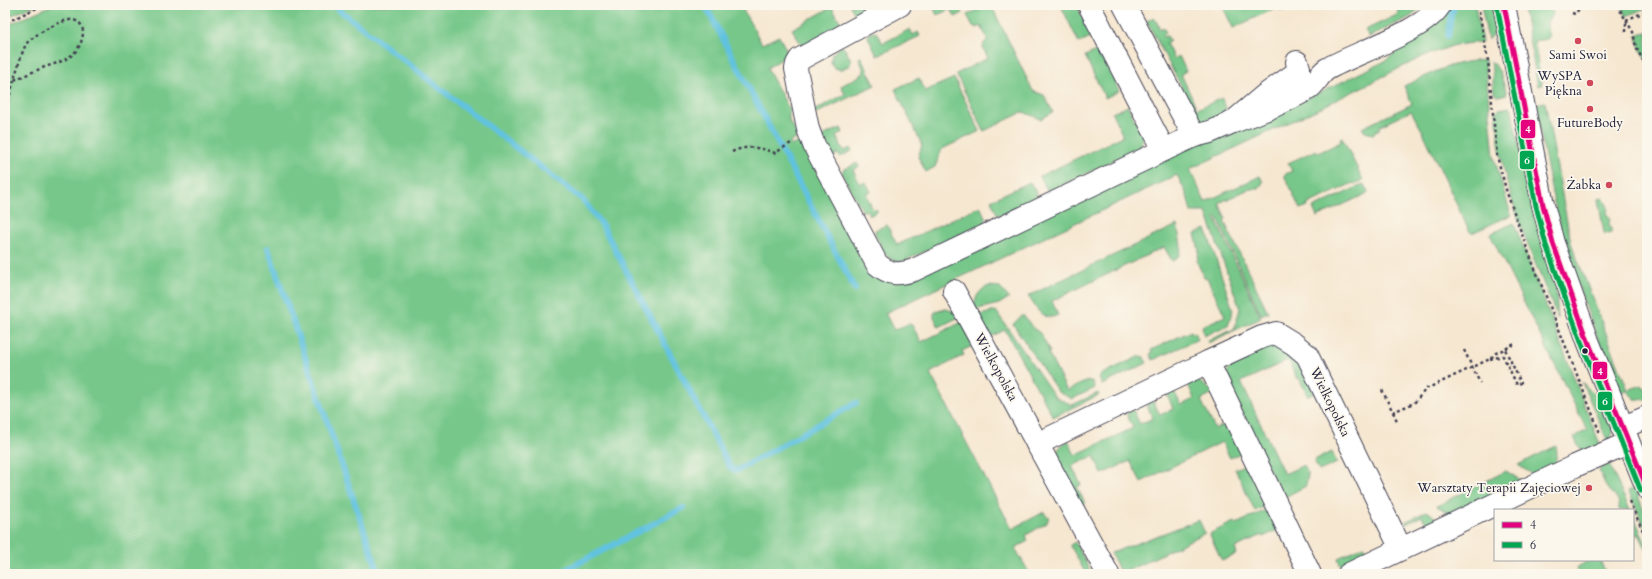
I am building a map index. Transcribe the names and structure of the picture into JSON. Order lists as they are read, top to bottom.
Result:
{
  "streets": {
    "street": ["Wielkopolska"]
  },
  "places": [
    "Sami Swoi",
    "WySPA Piękna",
    "FutureBody",
    "Żabka",
    "Warsztaty Terapii Zajęciowej"
  ],
  "lines": ["transit line 4", "transit line 6"],
  "legend": ["4", "6"]
}
